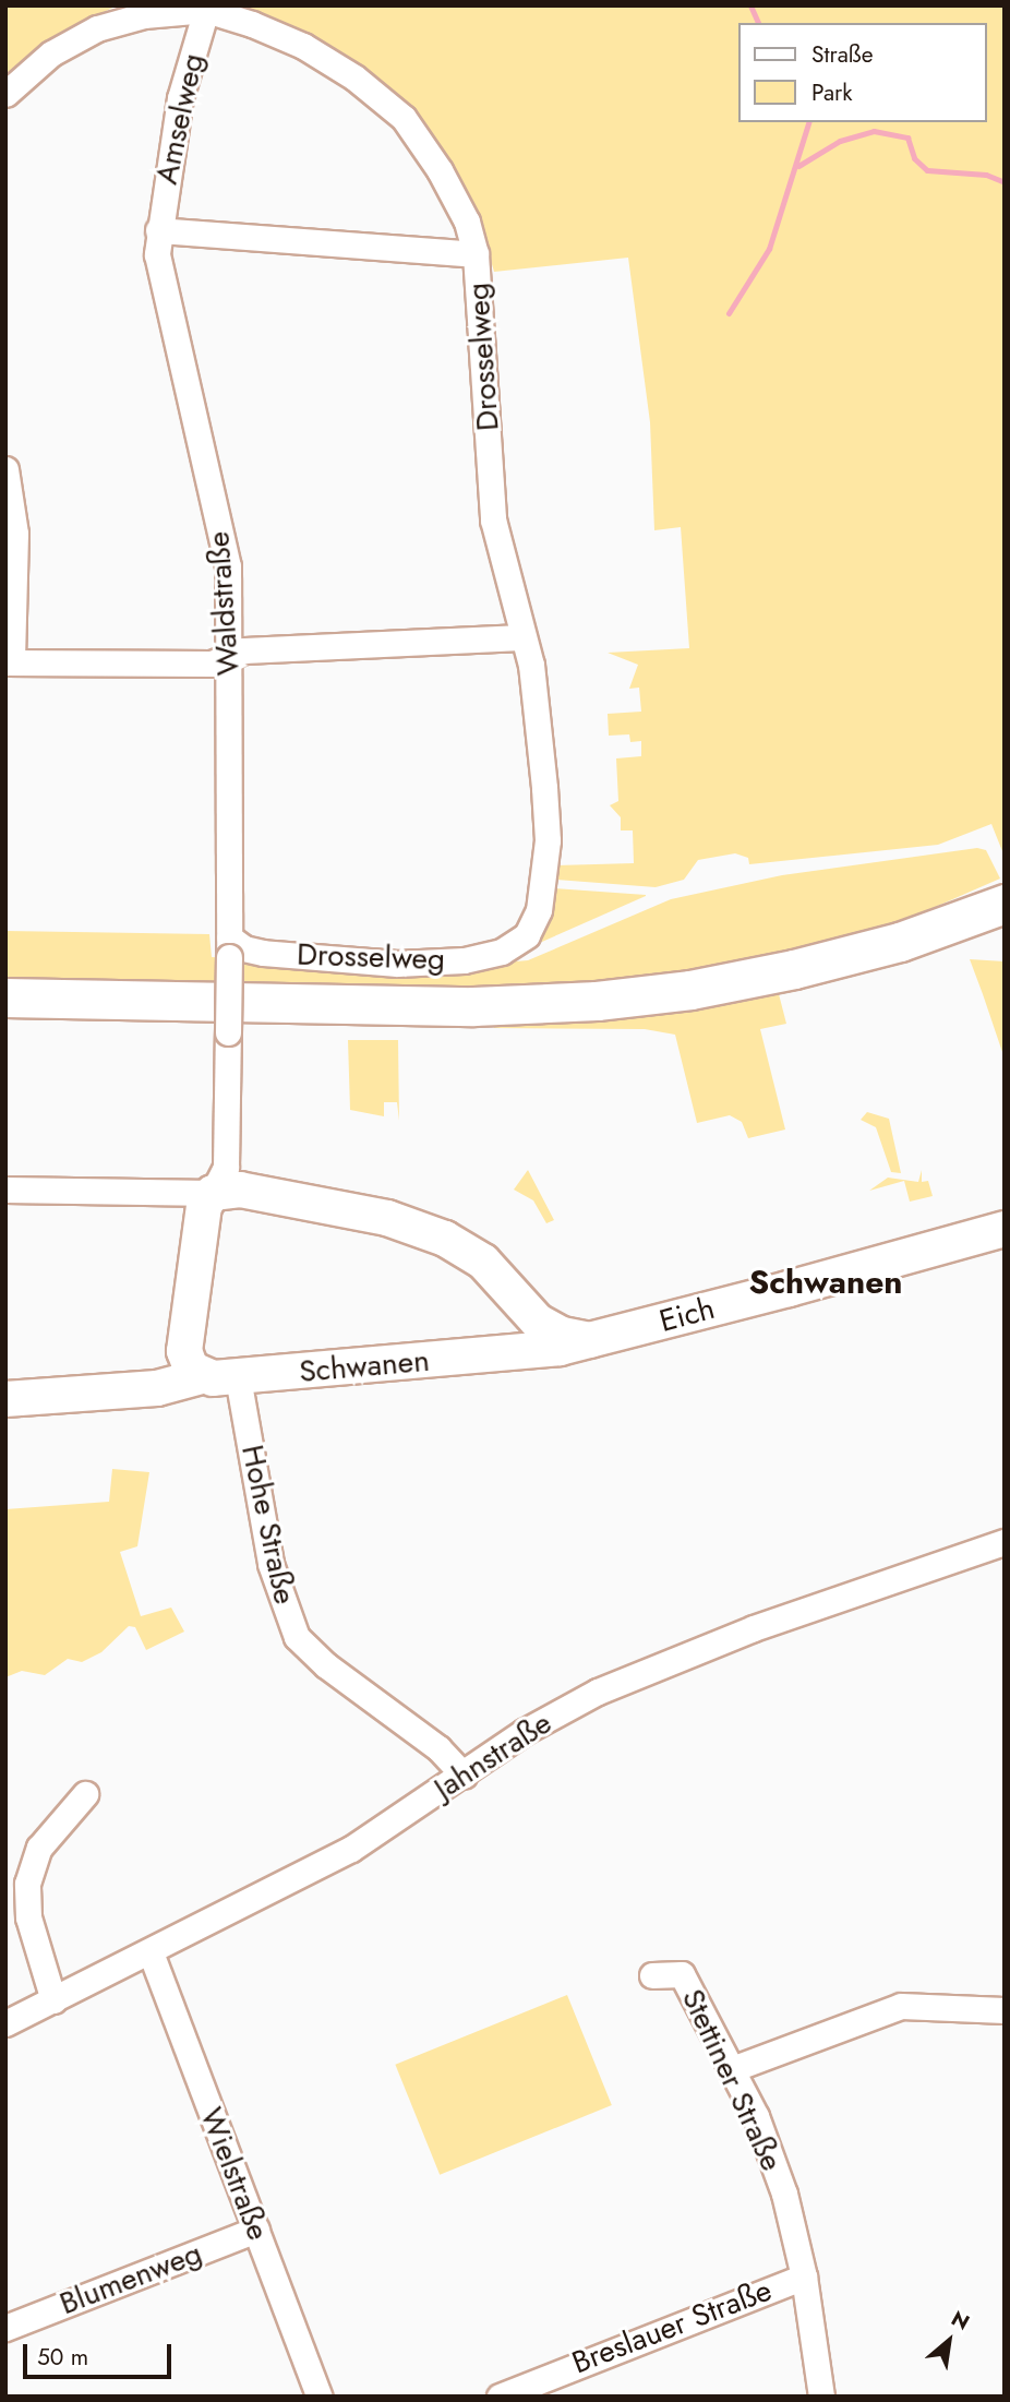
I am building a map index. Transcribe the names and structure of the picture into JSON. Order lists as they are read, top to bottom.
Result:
{
  "streets": {
    "street": [
      "Amselweg",
      "Drosselweg",
      "Waldstraße",
      "Eich",
      "Schwanen",
      "Hohe Straße",
      "Jahnstraße",
      "Stettiner Straße",
      "Wielstraße",
      "Blumenweg",
      "Breslauer Straße"
    ]
  },
  "crossings": [
    ["Amselweg", "Drosselweg"],
    ["Amselweg", "Waldstraße"],
    ["Drosselweg", "Waldstraße"],
    ["Eich", "Schwanen"],
    ["Schwanen", "Hohe Straße"],
    ["Hohe Straße", "Jahnstraße"],
    ["Jahnstraße", "Wielstraße"],
    ["Stettiner Straße", "Breslauer Straße"],
    ["Wielstraße", "Blumenweg"]
  ],
  "districts": ["Schwanen"],
  "legend": ["Straße", "Park"],
  "scale_bar": "50 m",
  "north": "top right"
}
